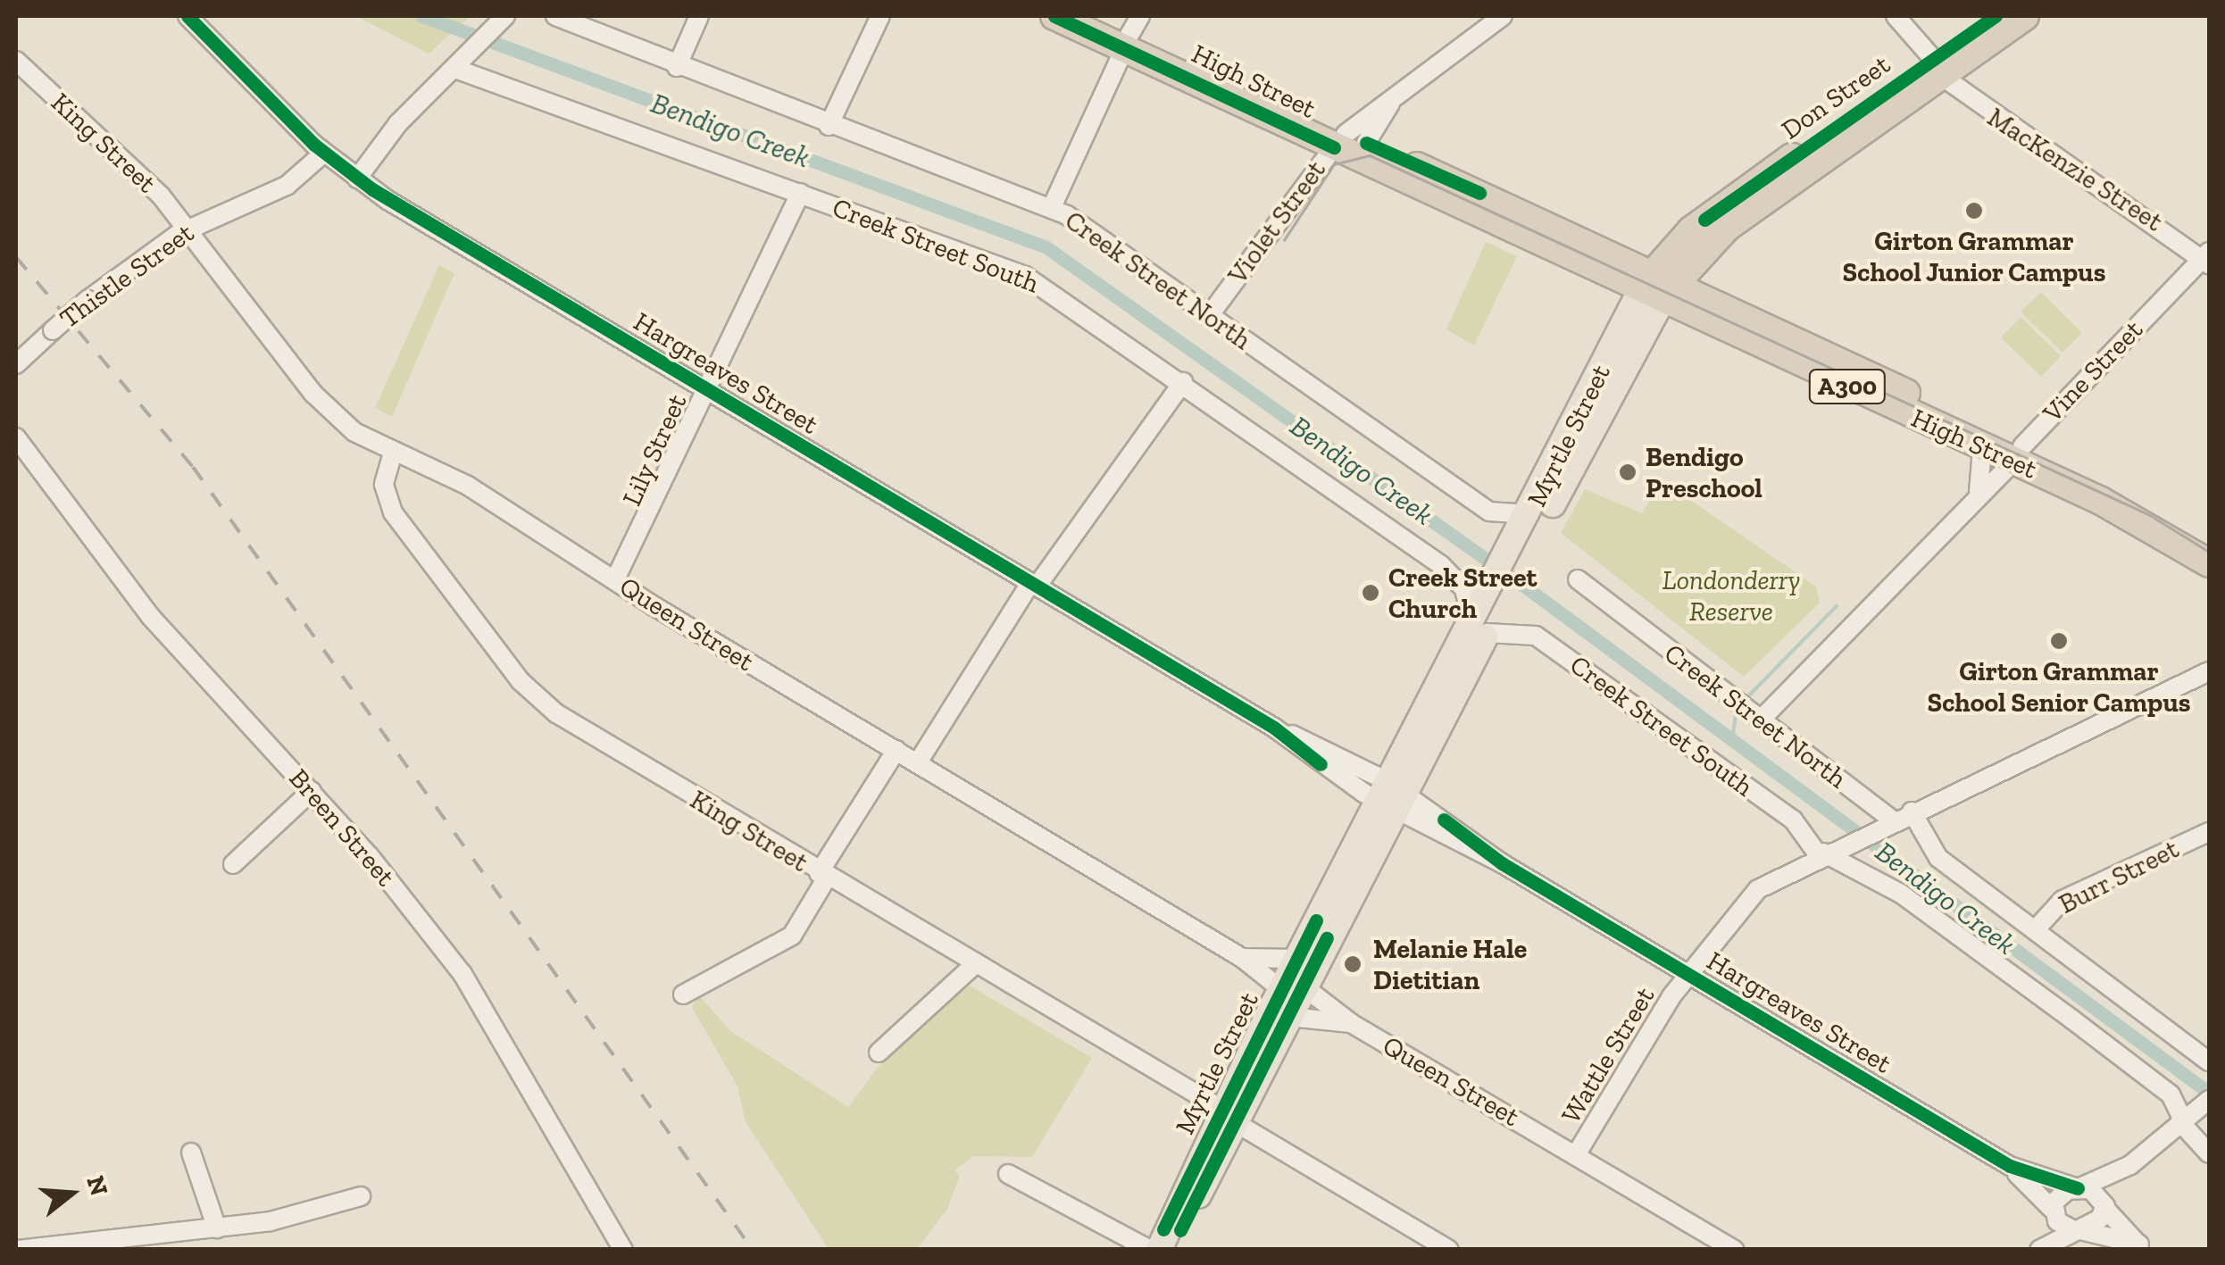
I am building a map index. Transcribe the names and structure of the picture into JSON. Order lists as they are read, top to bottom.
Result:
{
  "streets": {
    "highway": ["High Street", "Don Street", "A300"],
    "main road": ["Myrtle Street"],
    "street": [
      "King Street",
      "MacKenzie Street",
      "Violet Street",
      "Creek Street South",
      "Thistle Street",
      "Creek Street North",
      "Vine Street",
      "Hargreaves Street",
      "Lily Street",
      "Queen Street",
      "Breen Street",
      "Burr Street",
      "Wattle Street"
    ]
  },
  "crossings": [
    ["High Street", "Don Street"],
    ["High Street", "Violet Street"],
    ["High Street", "Vine Street"],
    ["High Street", "Myrtle Street"],
    ["Don Street", "MacKenzie Street"],
    ["Don Street", "Myrtle Street"],
    ["King Street", "Thistle Street"],
    ["King Street", "Myrtle Street"],
    ["King Street", "Queen Street"],
    ["MacKenzie Street", "Vine Street"],
    ["Violet Street", "Creek Street North"],
    ["Creek Street South", "Myrtle Street"],
    ["Creek Street South", "Lily Street"],
    ["Creek Street South", "Wattle Street"],
    ["Thistle Street", "Hargreaves Street"],
    ["Thistle Street", "Queen Street"],
    ["Creek Street North", "Vine Street"],
    ["Creek Street North", "Myrtle Street"],
    ["Creek Street North", "Wattle Street"],
    ["Hargreaves Street", "Myrtle Street"],
    ["Hargreaves Street", "Lily Street"],
    ["Hargreaves Street", "Wattle Street"],
    ["Myrtle Street", "Queen Street"],
    ["Lily Street", "Queen Street"],
    ["Queen Street", "Wattle Street"]
  ],
  "water": ["Bendigo Creek"],
  "parks": ["Londonderry Reserve"],
  "places": [
    "Girton Grammar School Junior Campus",
    "Bendigo Preschool",
    "Creek Street Church",
    "Girton Grammar School Senior Campus",
    "Melanie Hale Dietitian"
  ],
  "north": "right"
}
